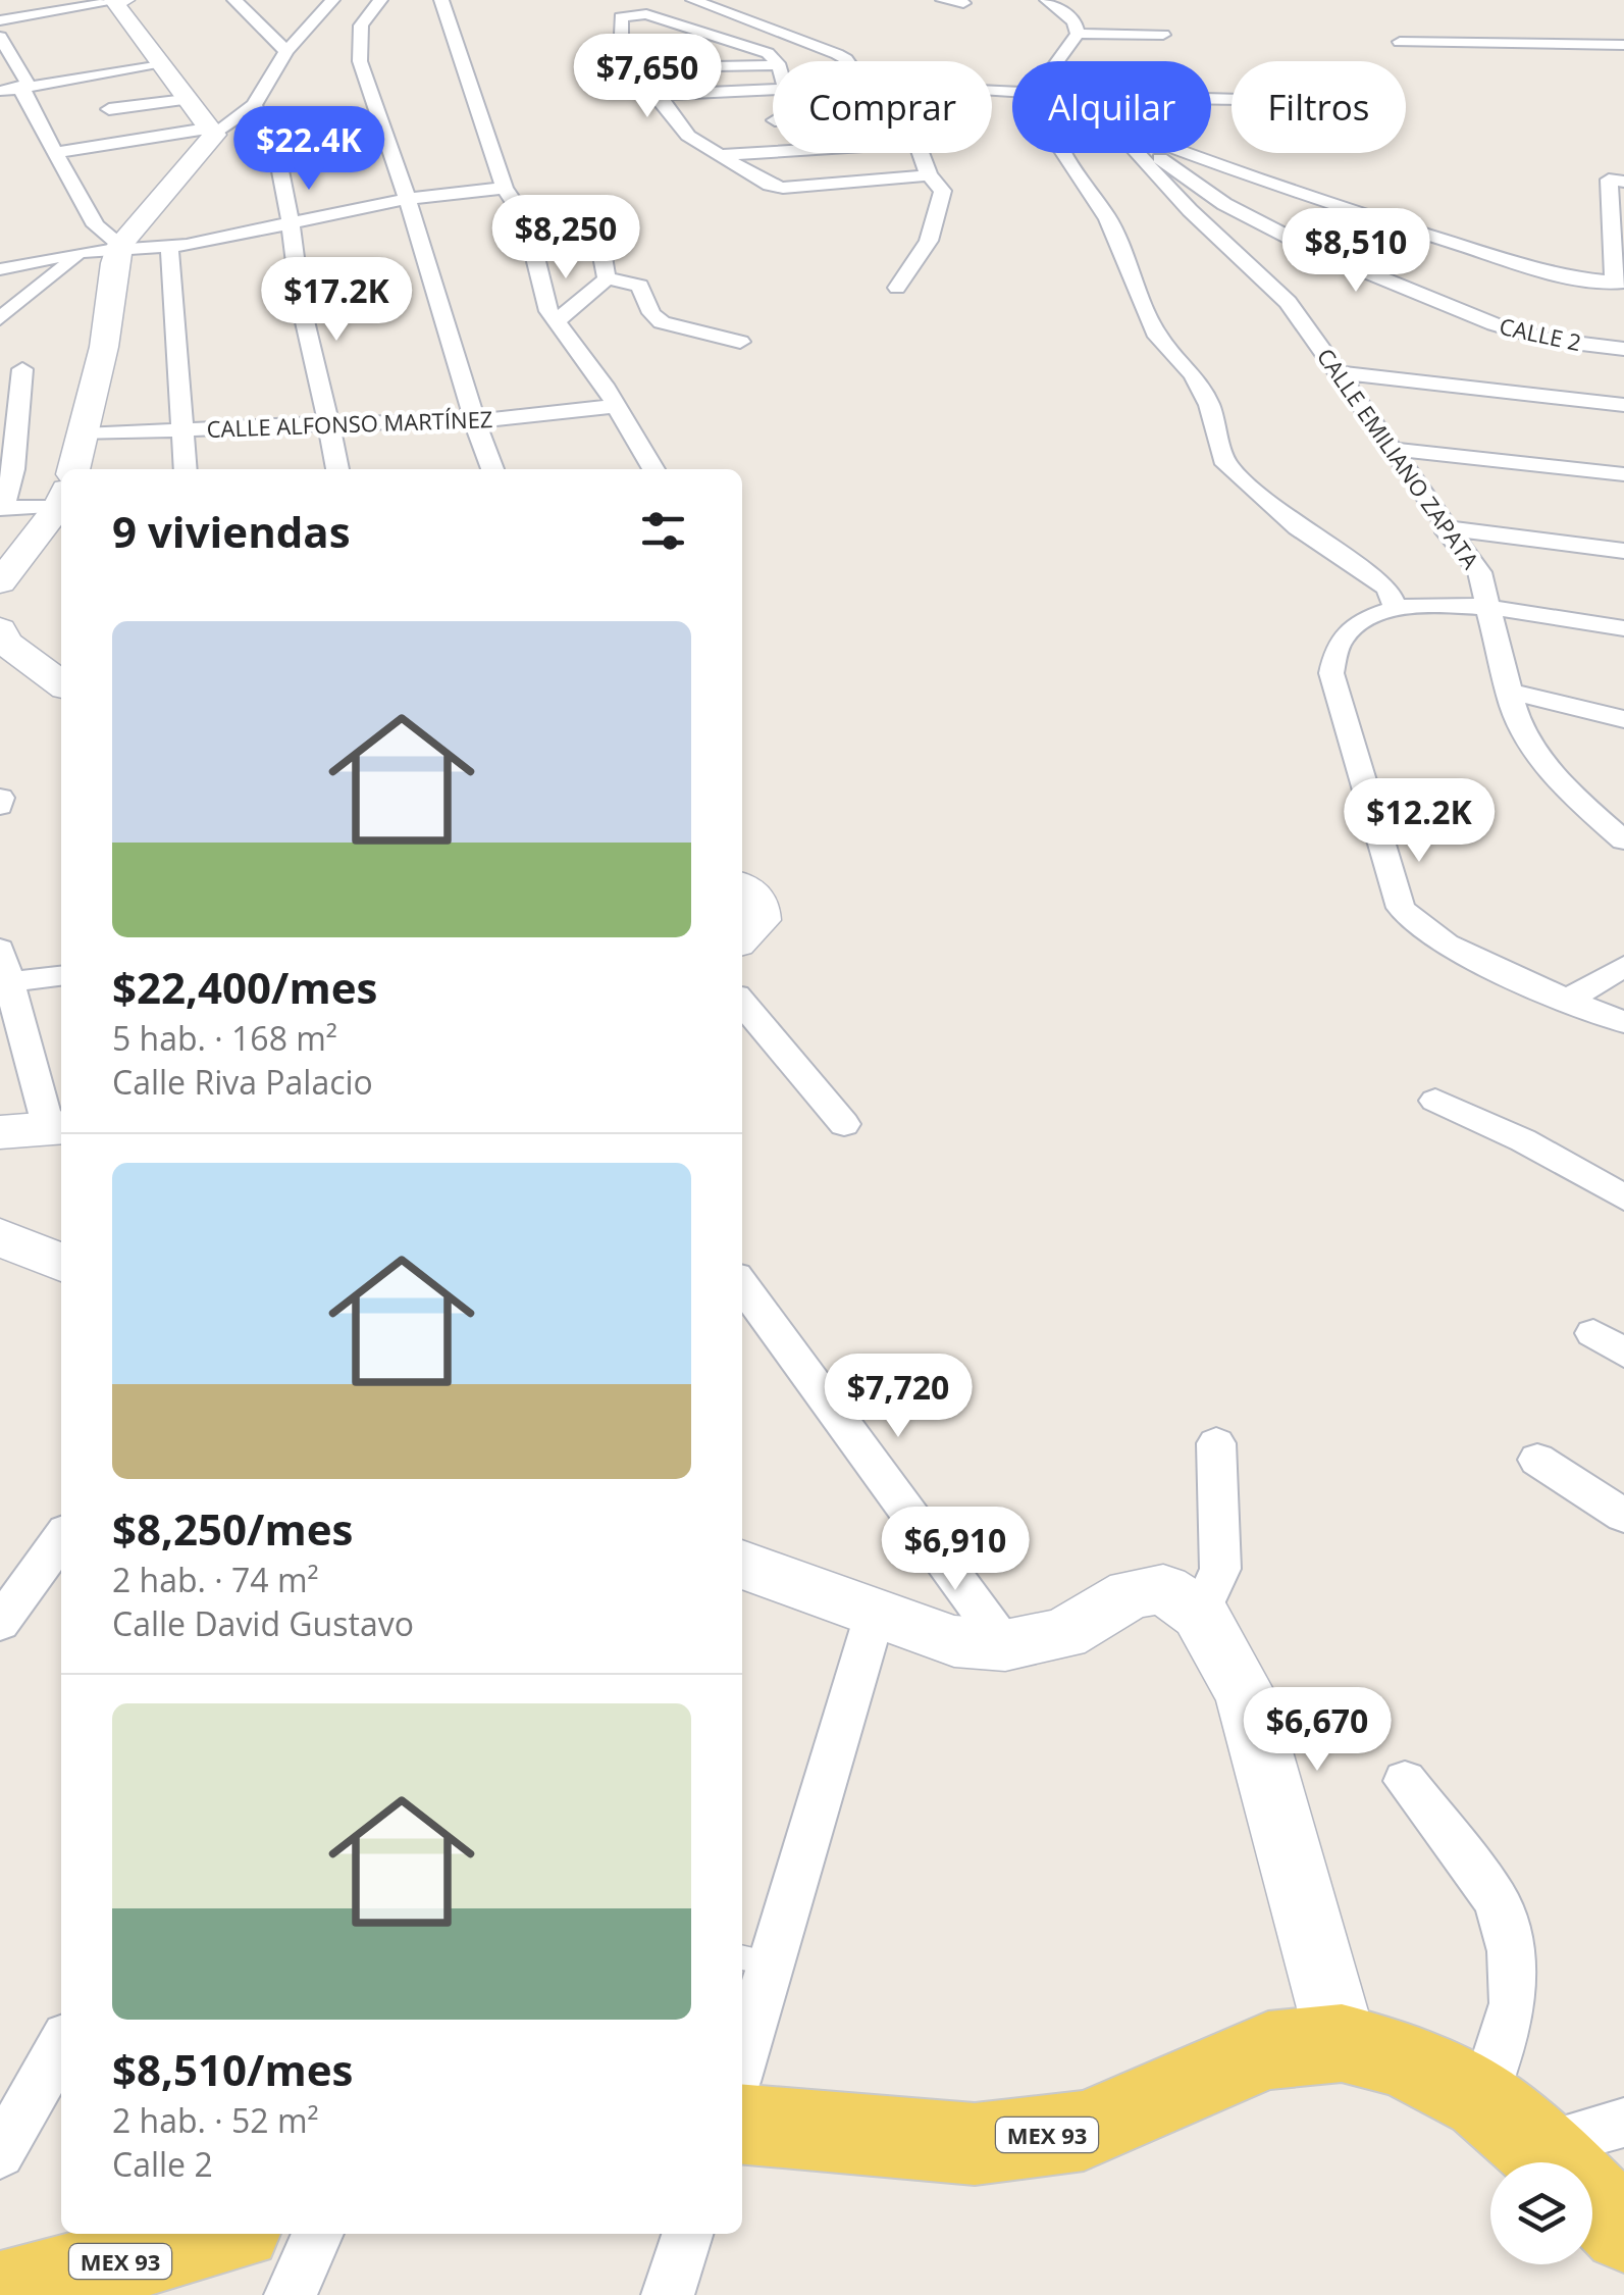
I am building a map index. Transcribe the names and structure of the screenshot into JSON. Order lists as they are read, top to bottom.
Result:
{
  "streets": {
    "main road": ["MEX 93"],
    "street": ["CALLE 2", "CALLE ALFONSO MARTÍNEZ", "CALLE EMILIANO ZAPATA"]
  },
  "page": {
    "price": [
      "$7,650",
      "$22.4K",
      "$8,250",
      "$8,510",
      "$17.2K",
      "$12.2K",
      "$7,720",
      "$6,910",
      "$6,670"
    ],
    "chip": ["Comprar", "Alquilar", "Filtros"],
    "heading": "9 viviendas",
    "list": [
      {
        "name": "$22,400/mes",
        "note": "5 hab. · 168 m² · Calle Riva Palacio"
      },
      {
        "name": "$8,250/mes",
        "note": "2 hab. · 74 m² · Calle David Gustavo"
      },
      {
        "name": "$8,510/mes",
        "note": "2 hab. · 52 m² · Calle 2"
      }
    ]
  }
}
